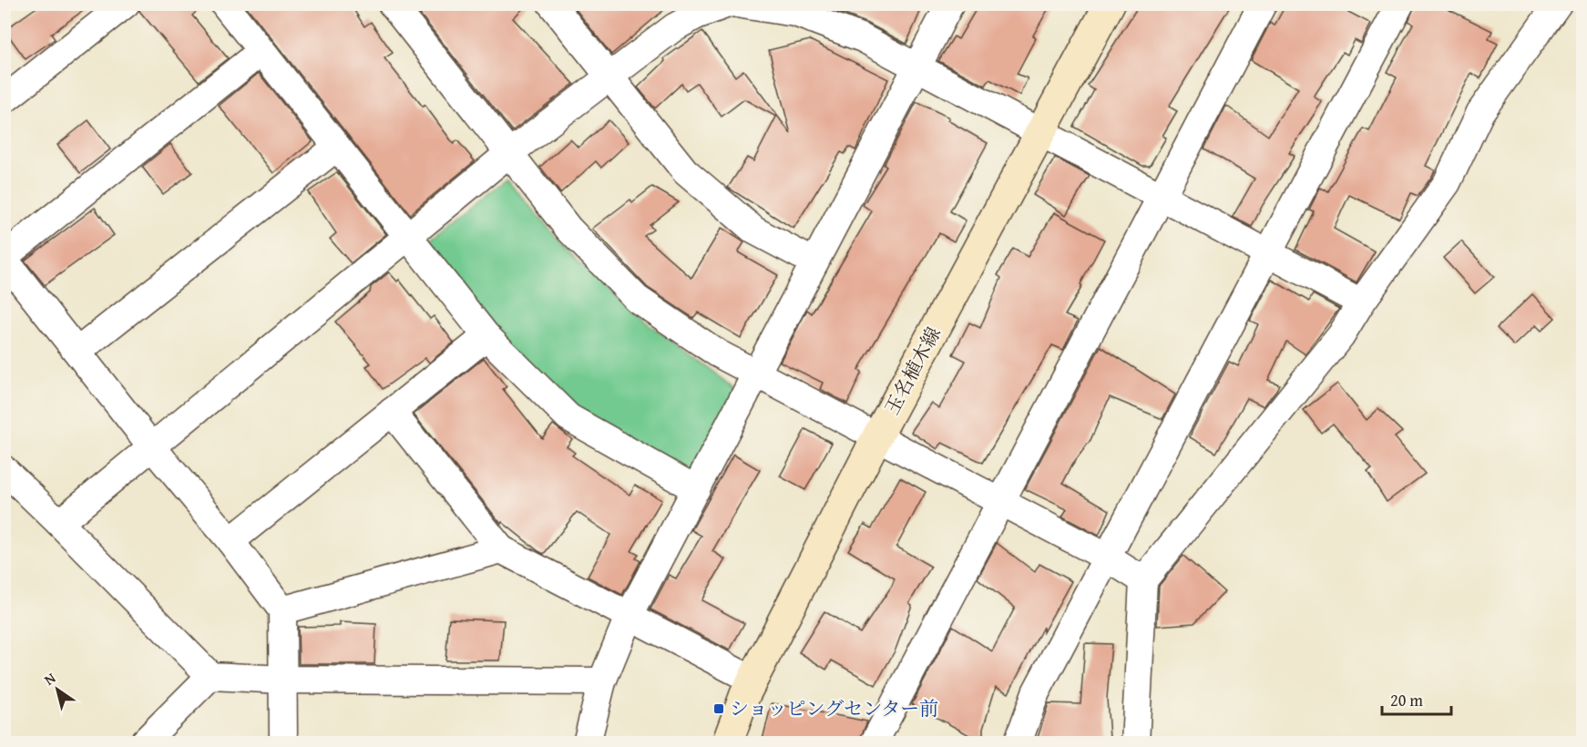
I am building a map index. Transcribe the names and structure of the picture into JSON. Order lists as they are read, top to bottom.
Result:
{
  "streets": {
    "main road": ["玉名植木線"]
  },
  "places": {
    "transit": ["ショッピングセンター前"]
  },
  "scale_bar": "20 m",
  "north": "top left"
}
